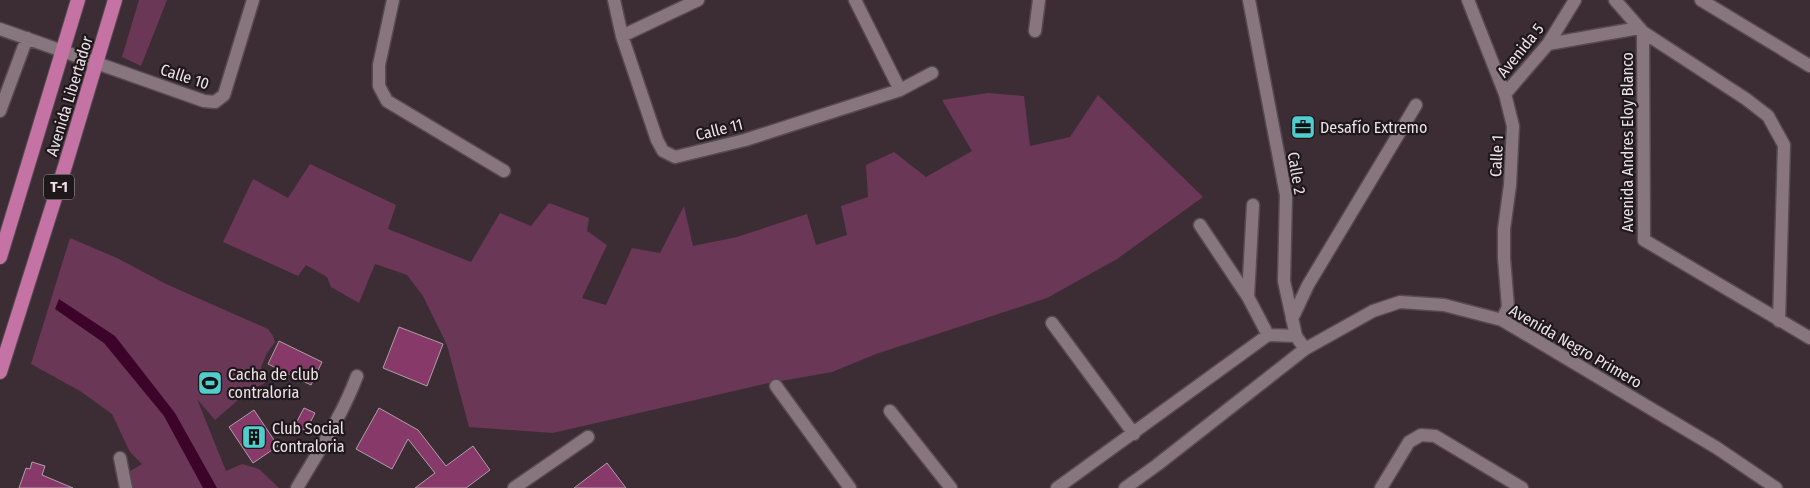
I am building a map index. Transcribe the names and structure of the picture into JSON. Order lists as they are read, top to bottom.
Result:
{
  "streets": {
    "main road": ["Avenida Libertador", "T-1"],
    "street": [
      "Avenida 5",
      "Calle 10",
      "Calle 11",
      "Avenida Andres Eloy Blanco",
      "Calle 1",
      "Calle 2",
      "Avenida Negro Primero"
    ]
  },
  "crossings": [
    ["Avenida 5", "Calle 1"],
    ["Calle 10", "Avenida Libertador"],
    ["Calle 1", "Avenida Negro Primero"],
    ["Calle 2", "Avenida Negro Primero"]
  ],
  "places": {
    "office": ["Desafío Extremo"],
    "sports": ["Cacha de club contraloria"],
    "building": ["Club Social Contraloria"]
  }
}
